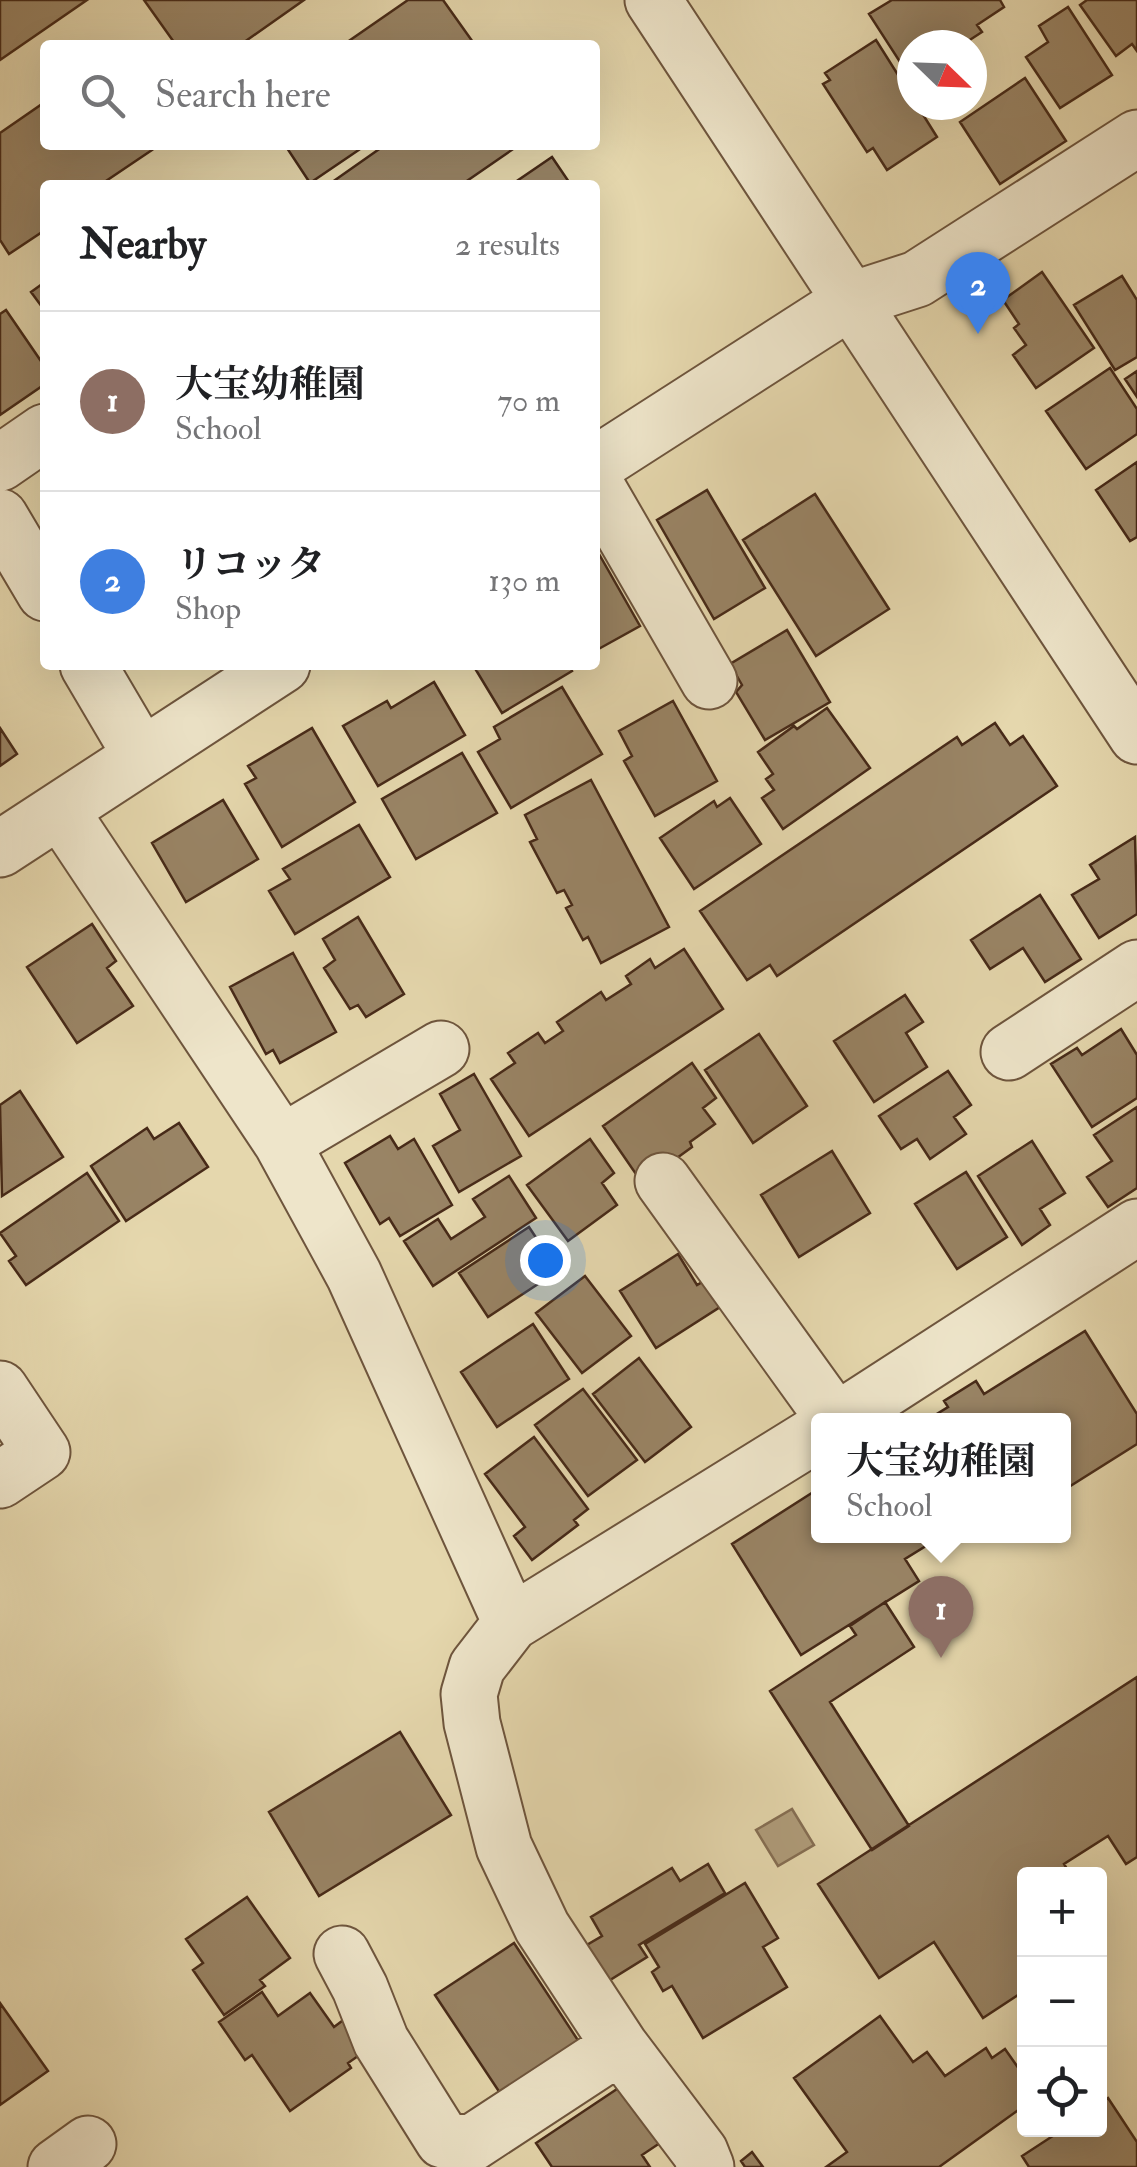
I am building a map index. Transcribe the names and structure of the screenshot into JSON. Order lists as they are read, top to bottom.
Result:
{
  "north": "bottom right",
  "page": {
    "search": "Search here",
    "heading": ["Nearby", "2 results"],
    "pins": ["2", "1"],
    "list": [
      {
        "mark": "1",
        "name": "大宝幼稚園",
        "note": "School",
        "value": "70 m"
      },
      {
        "mark": "2",
        "name": "リコッタ",
        "note": "Shop",
        "value": "130 m"
      }
    ],
    "popup": ["大宝幼稚園", "School"],
    "map_buttons": ["+", "−"]
  }
}
